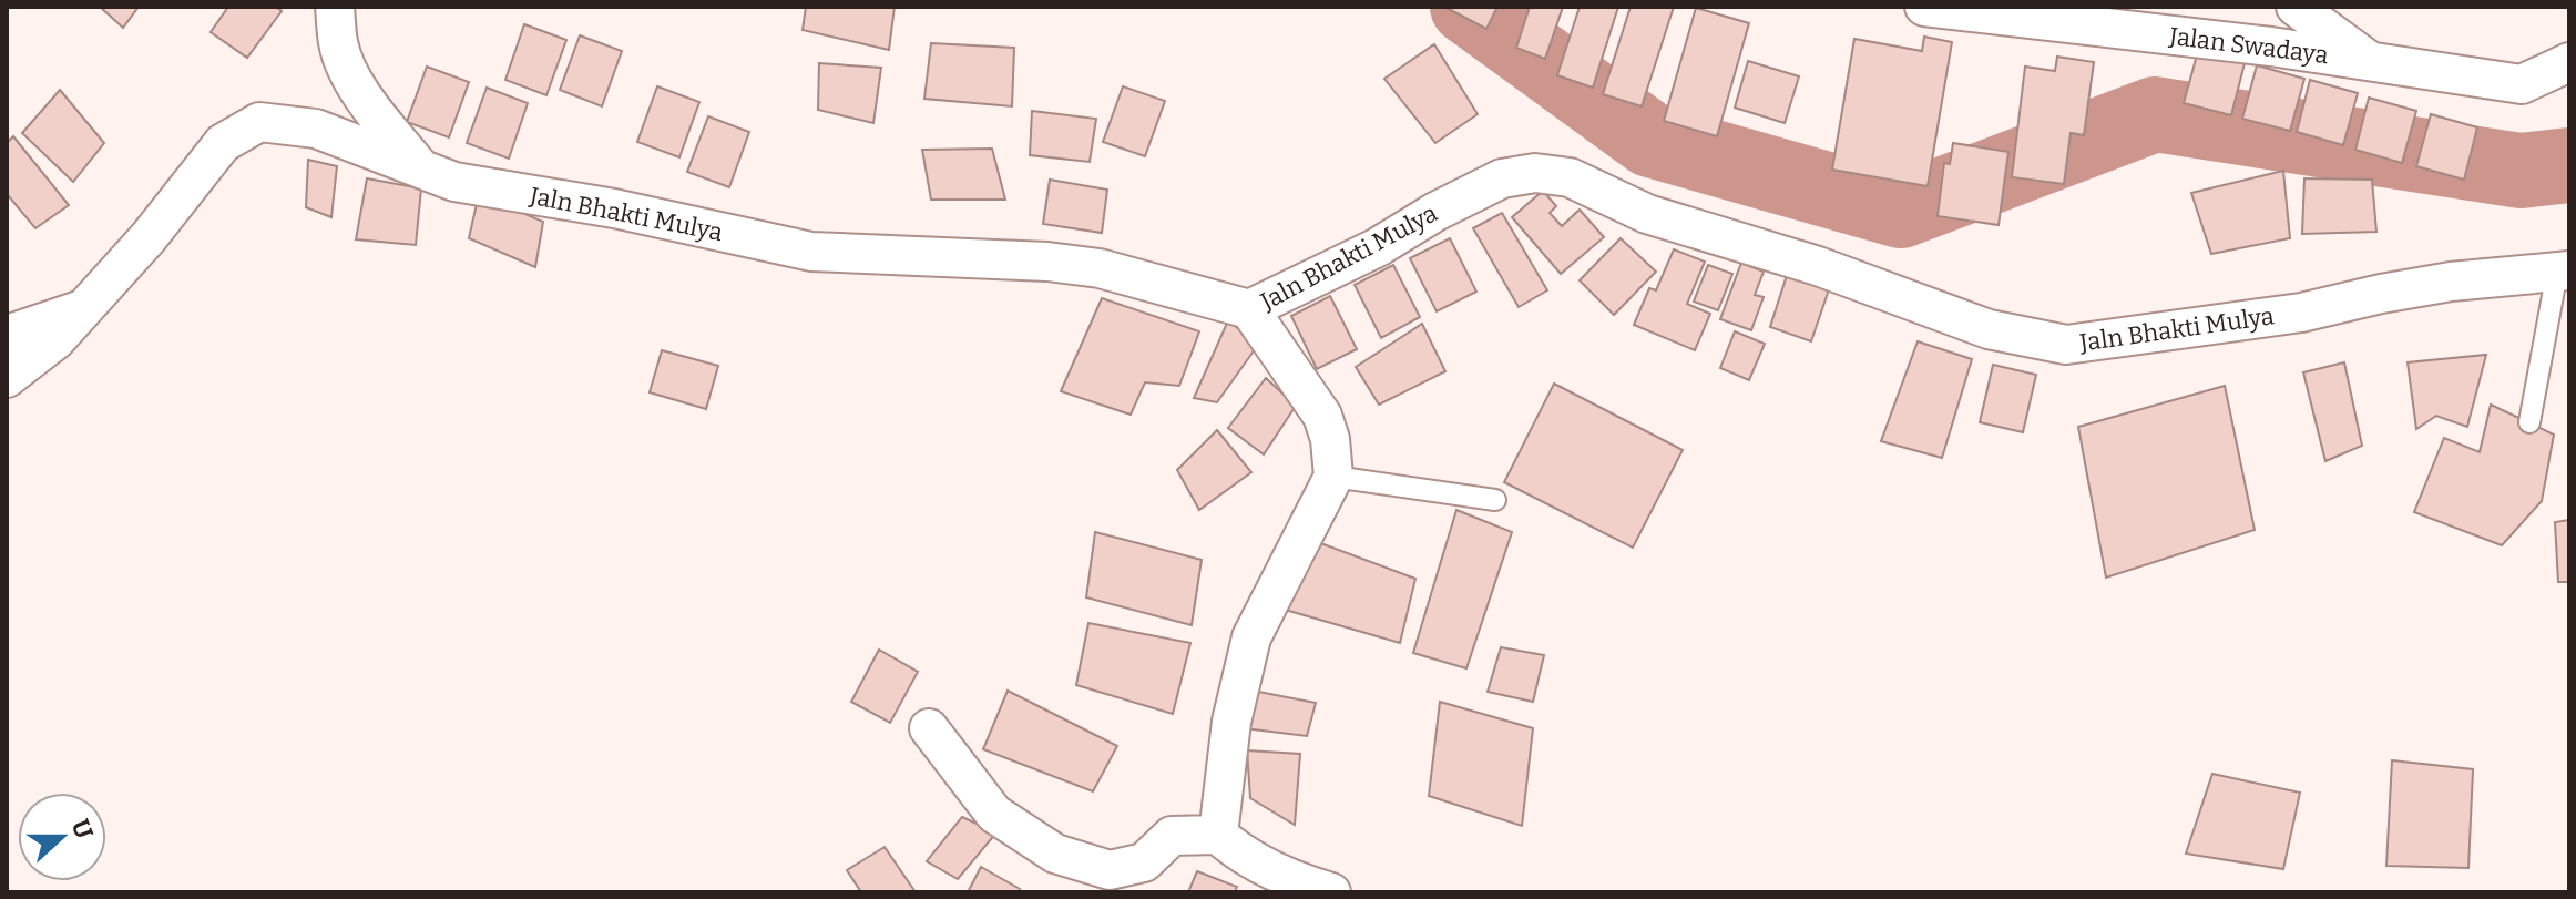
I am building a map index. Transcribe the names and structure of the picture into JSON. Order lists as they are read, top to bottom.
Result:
{
  "streets": {
    "street": ["Jalan Swadaya", "Jaln Bhakti Mulya"]
  },
  "north": "right"
}
